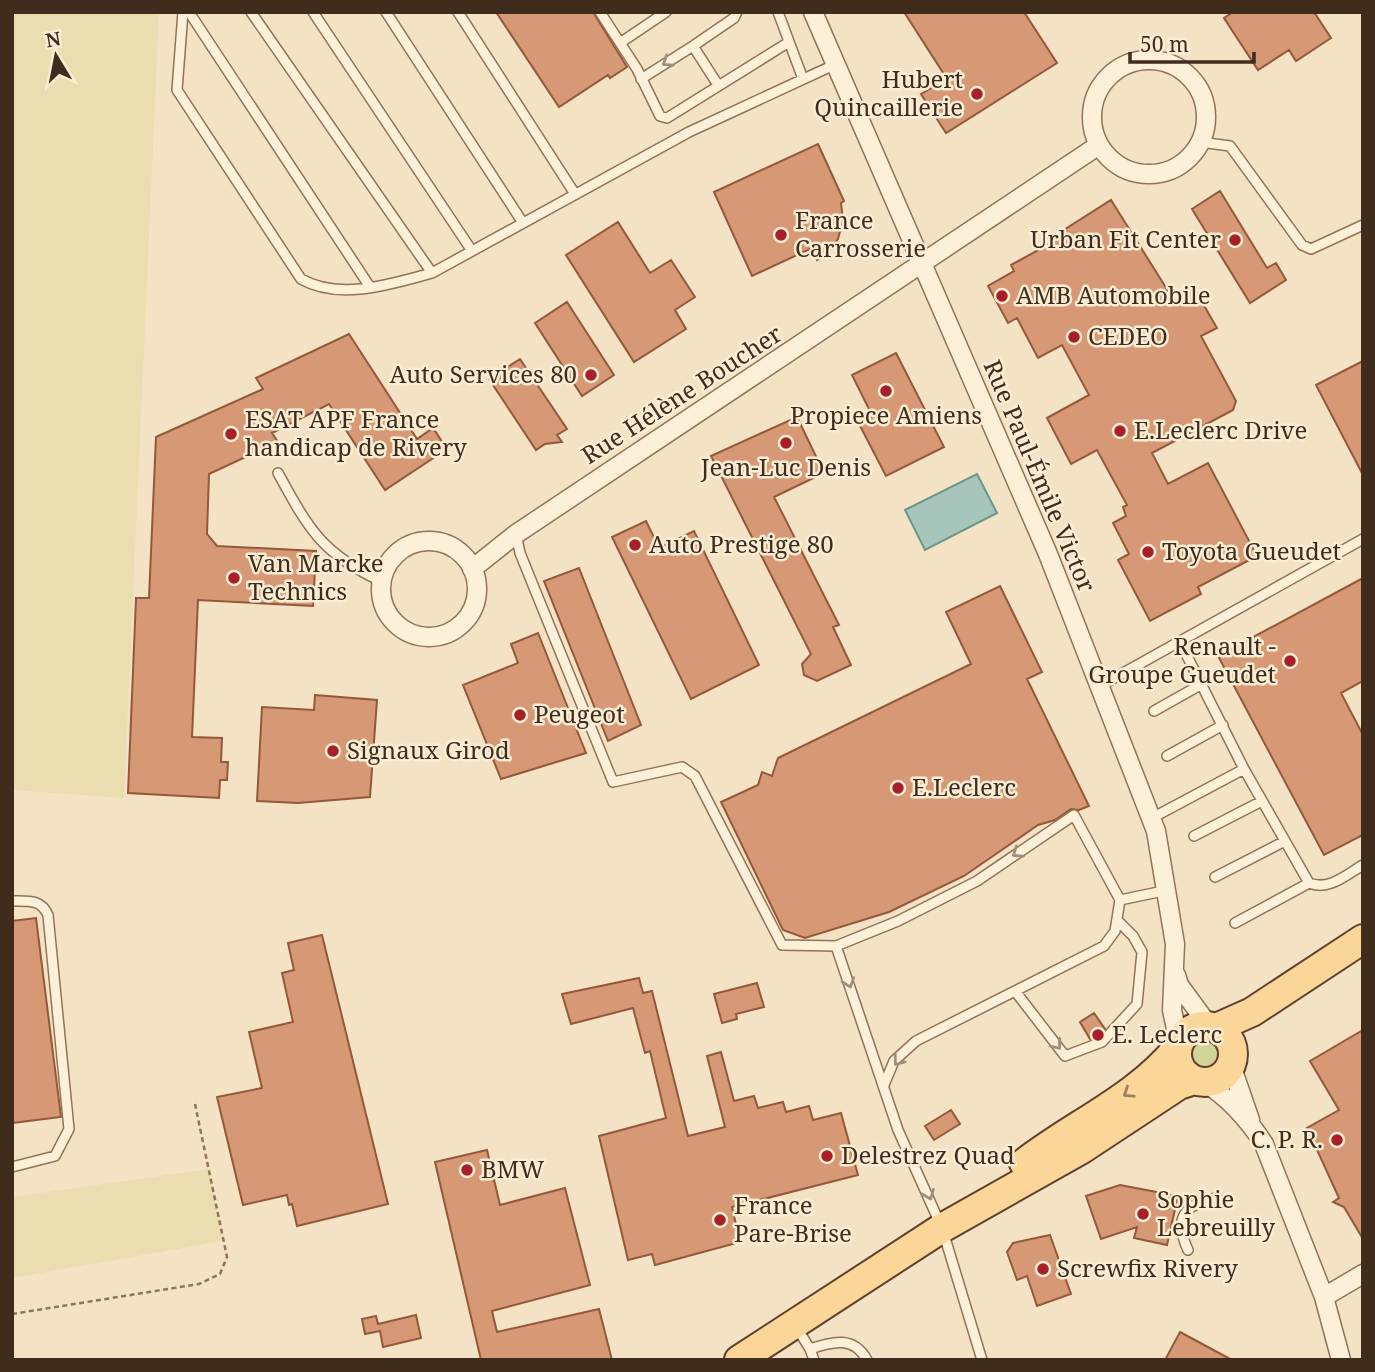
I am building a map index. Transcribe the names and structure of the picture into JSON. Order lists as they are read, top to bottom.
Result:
{
  "streets": {
    "street": ["Rue Hélène Boucher", "Rue Paul-Émile Victor"]
  },
  "crossings": [
    ["Rue Hélène Boucher", "Rue Paul-Émile Victor"]
  ],
  "places": [
    "Hubert Quincaillerie",
    "France Carrosserie",
    "Urban Fit Center",
    "AMB Automobile",
    "CEDEO",
    "Auto Services 80",
    "Propiece Amiens",
    "E.Leclerc Drive",
    "ESAT APF France handicap de Rivery",
    "Jean-Luc Denis",
    "Auto Prestige 80",
    "Toyota Gueudet",
    "Van Marcke Technics",
    "Renault - Groupe Gueudet",
    "Peugeot",
    "Signaux Girod",
    "E.Leclerc",
    "E. Leclerc",
    "C. P. R.",
    "Delestrez Quad",
    "BMW",
    "Sophie Lebreuilly",
    "France Pare-Brise",
    "Screwfix Rivery"
  ],
  "scale_bar": "50 m",
  "north": "top"
}
